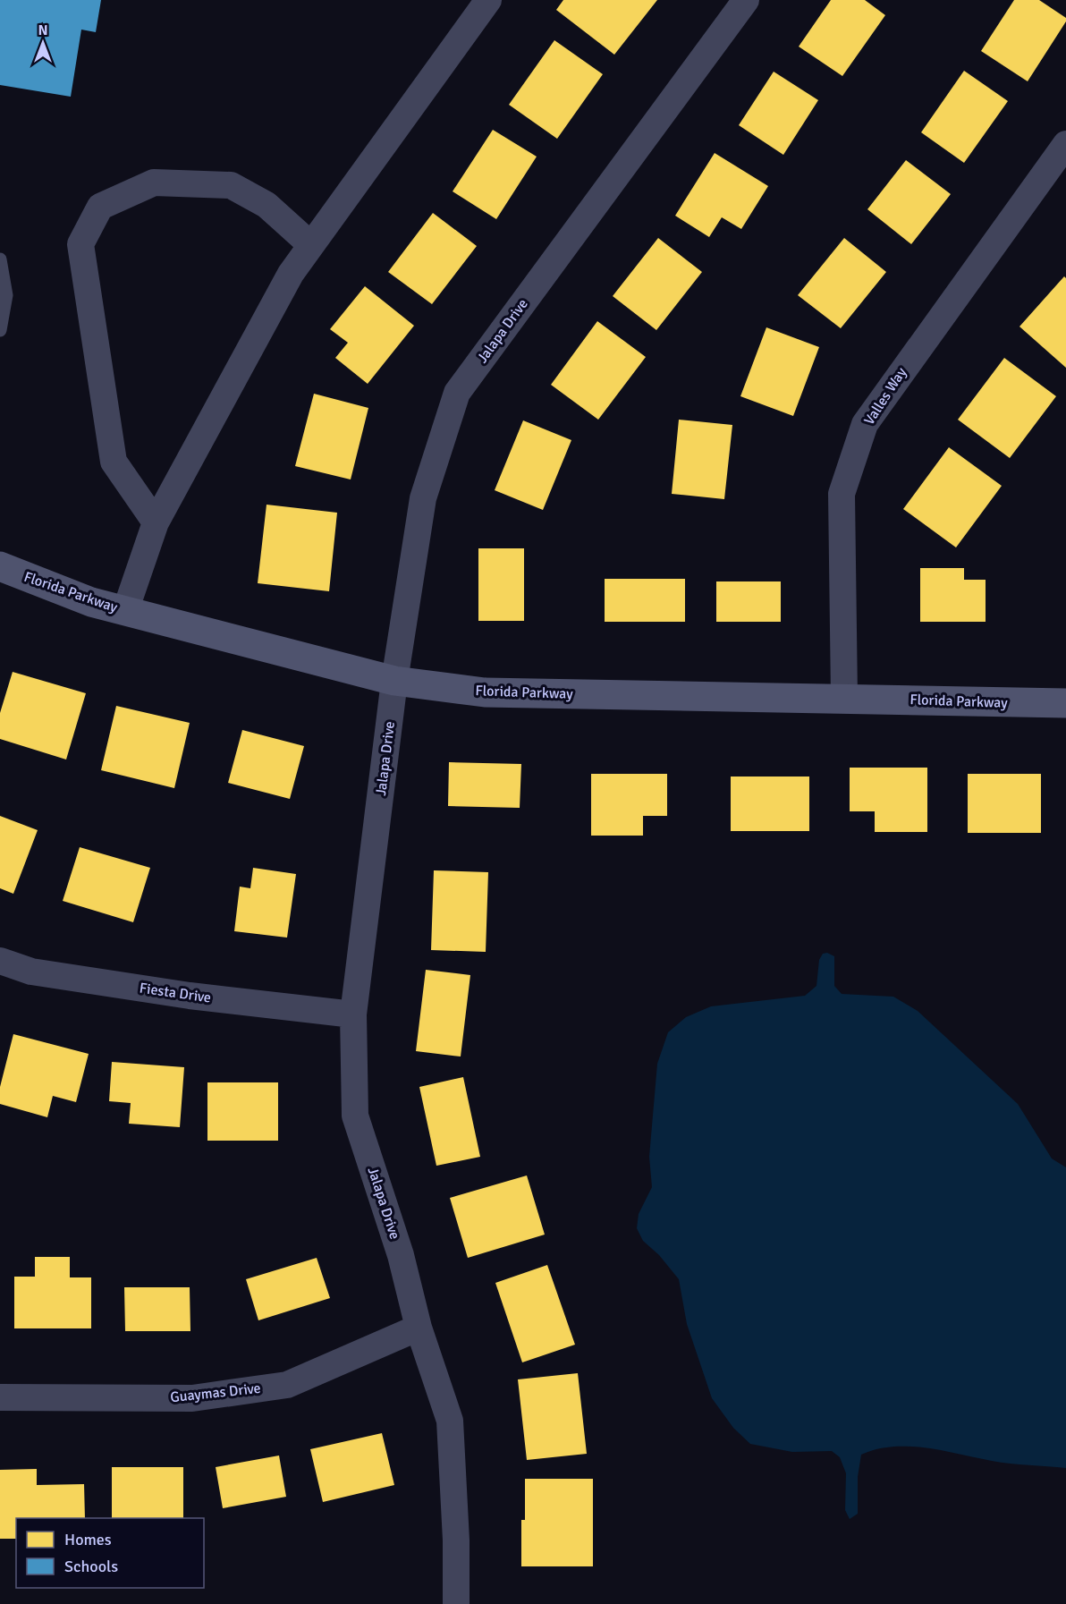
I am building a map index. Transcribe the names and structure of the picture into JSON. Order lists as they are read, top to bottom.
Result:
{
  "streets": {
    "street": [
      "Jalapa Drive",
      "Valles Way",
      "Florida Parkway",
      "Fiesta Drive",
      "Guaymas Drive"
    ]
  },
  "crossings": [
    ["Jalapa Drive", "Florida Parkway"],
    ["Jalapa Drive", "Fiesta Drive"],
    ["Jalapa Drive", "Guaymas Drive"],
    ["Valles Way", "Florida Parkway"]
  ],
  "legend": ["Homes", "Schools"],
  "north": "top"
}
